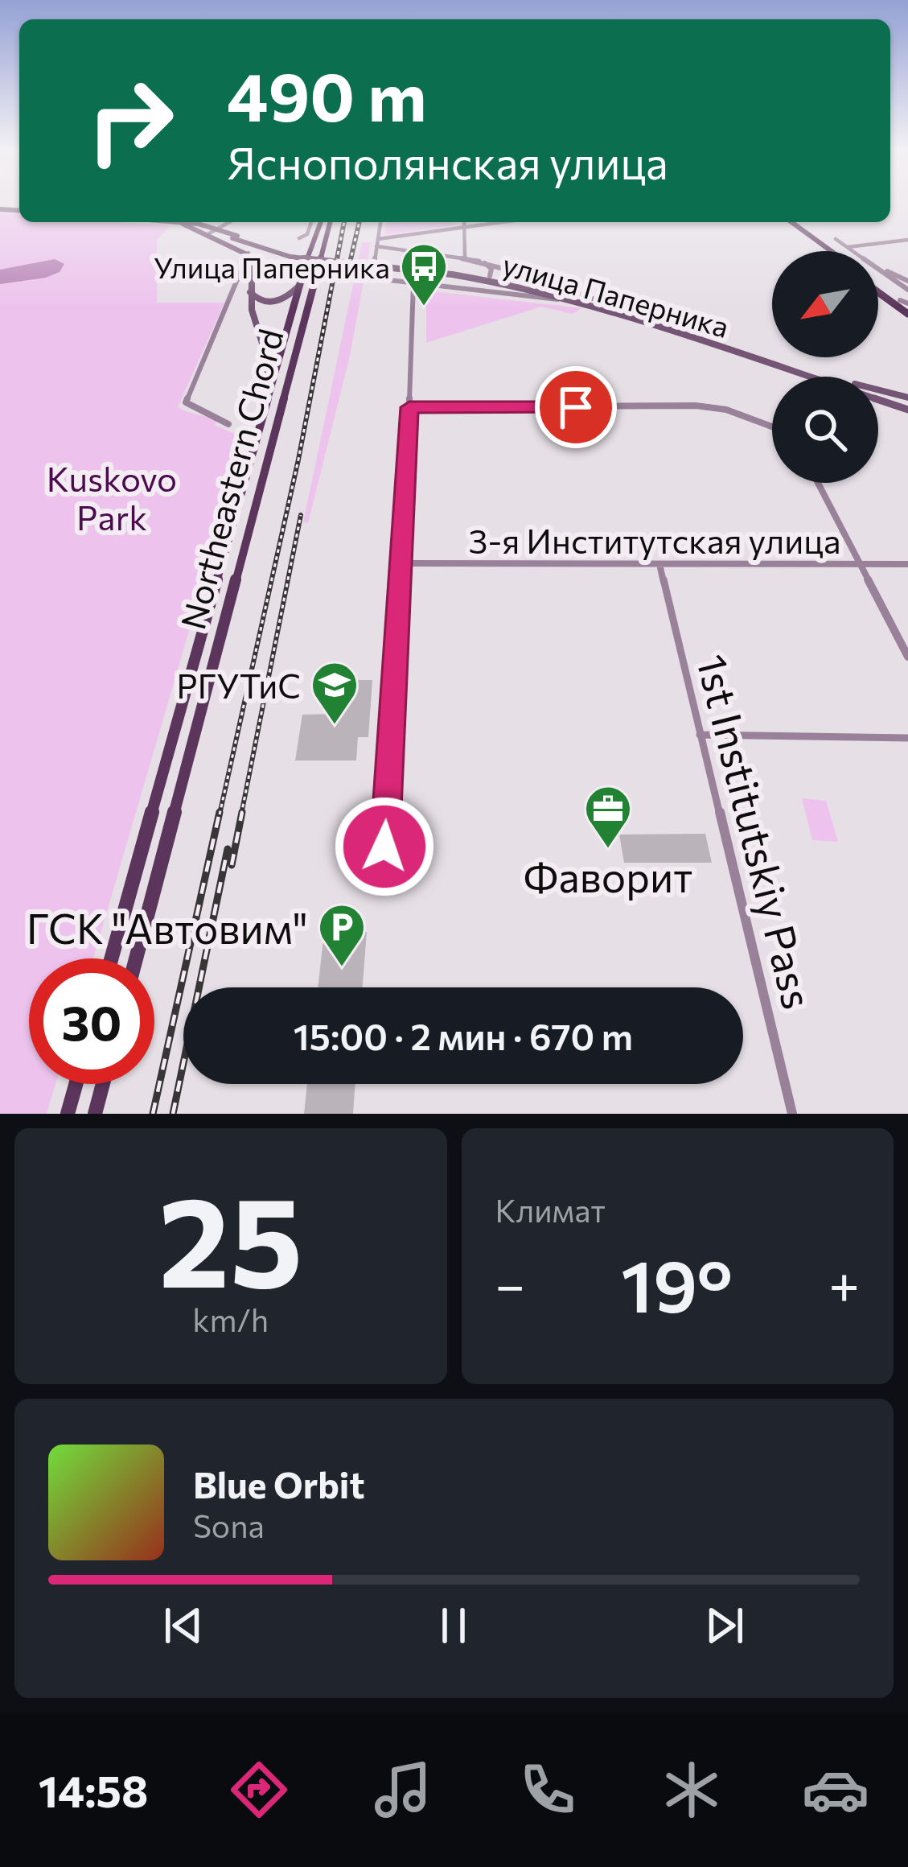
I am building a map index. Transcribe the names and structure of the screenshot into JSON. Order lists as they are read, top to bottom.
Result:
{
  "streets": {
    "main road": ["улица Паперника", "Northeastern Chord"],
    "street": ["3-я Институтская улица", "1st Institutskiy Pass"]
  },
  "crossings": [
    ["3-я Институтская улица", "1st Institutskiy Pass"]
  ],
  "parks": ["Kuskovo Park"],
  "places": {
    "bus stop": ["Улица Паперника"],
    "school or university": ["РГУТиС"],
    "office": ["Фаворит"],
    "parking": ["ГСК \"Автовим\""]
  },
  "north": "bottom left",
  "page": {
    "turn": ["490 m", "Яснополянская улица"],
    "limit": "30",
    "trip": "15:00 · 2 мин · 670 m",
    "tile": [
      ["25", "km/h"],
      "Климат"
    ],
    "heat": ["−", "19°", "+"],
    "song": ["Blue Orbit", "Sona"],
    "tabs": "14:58"
  }
}
